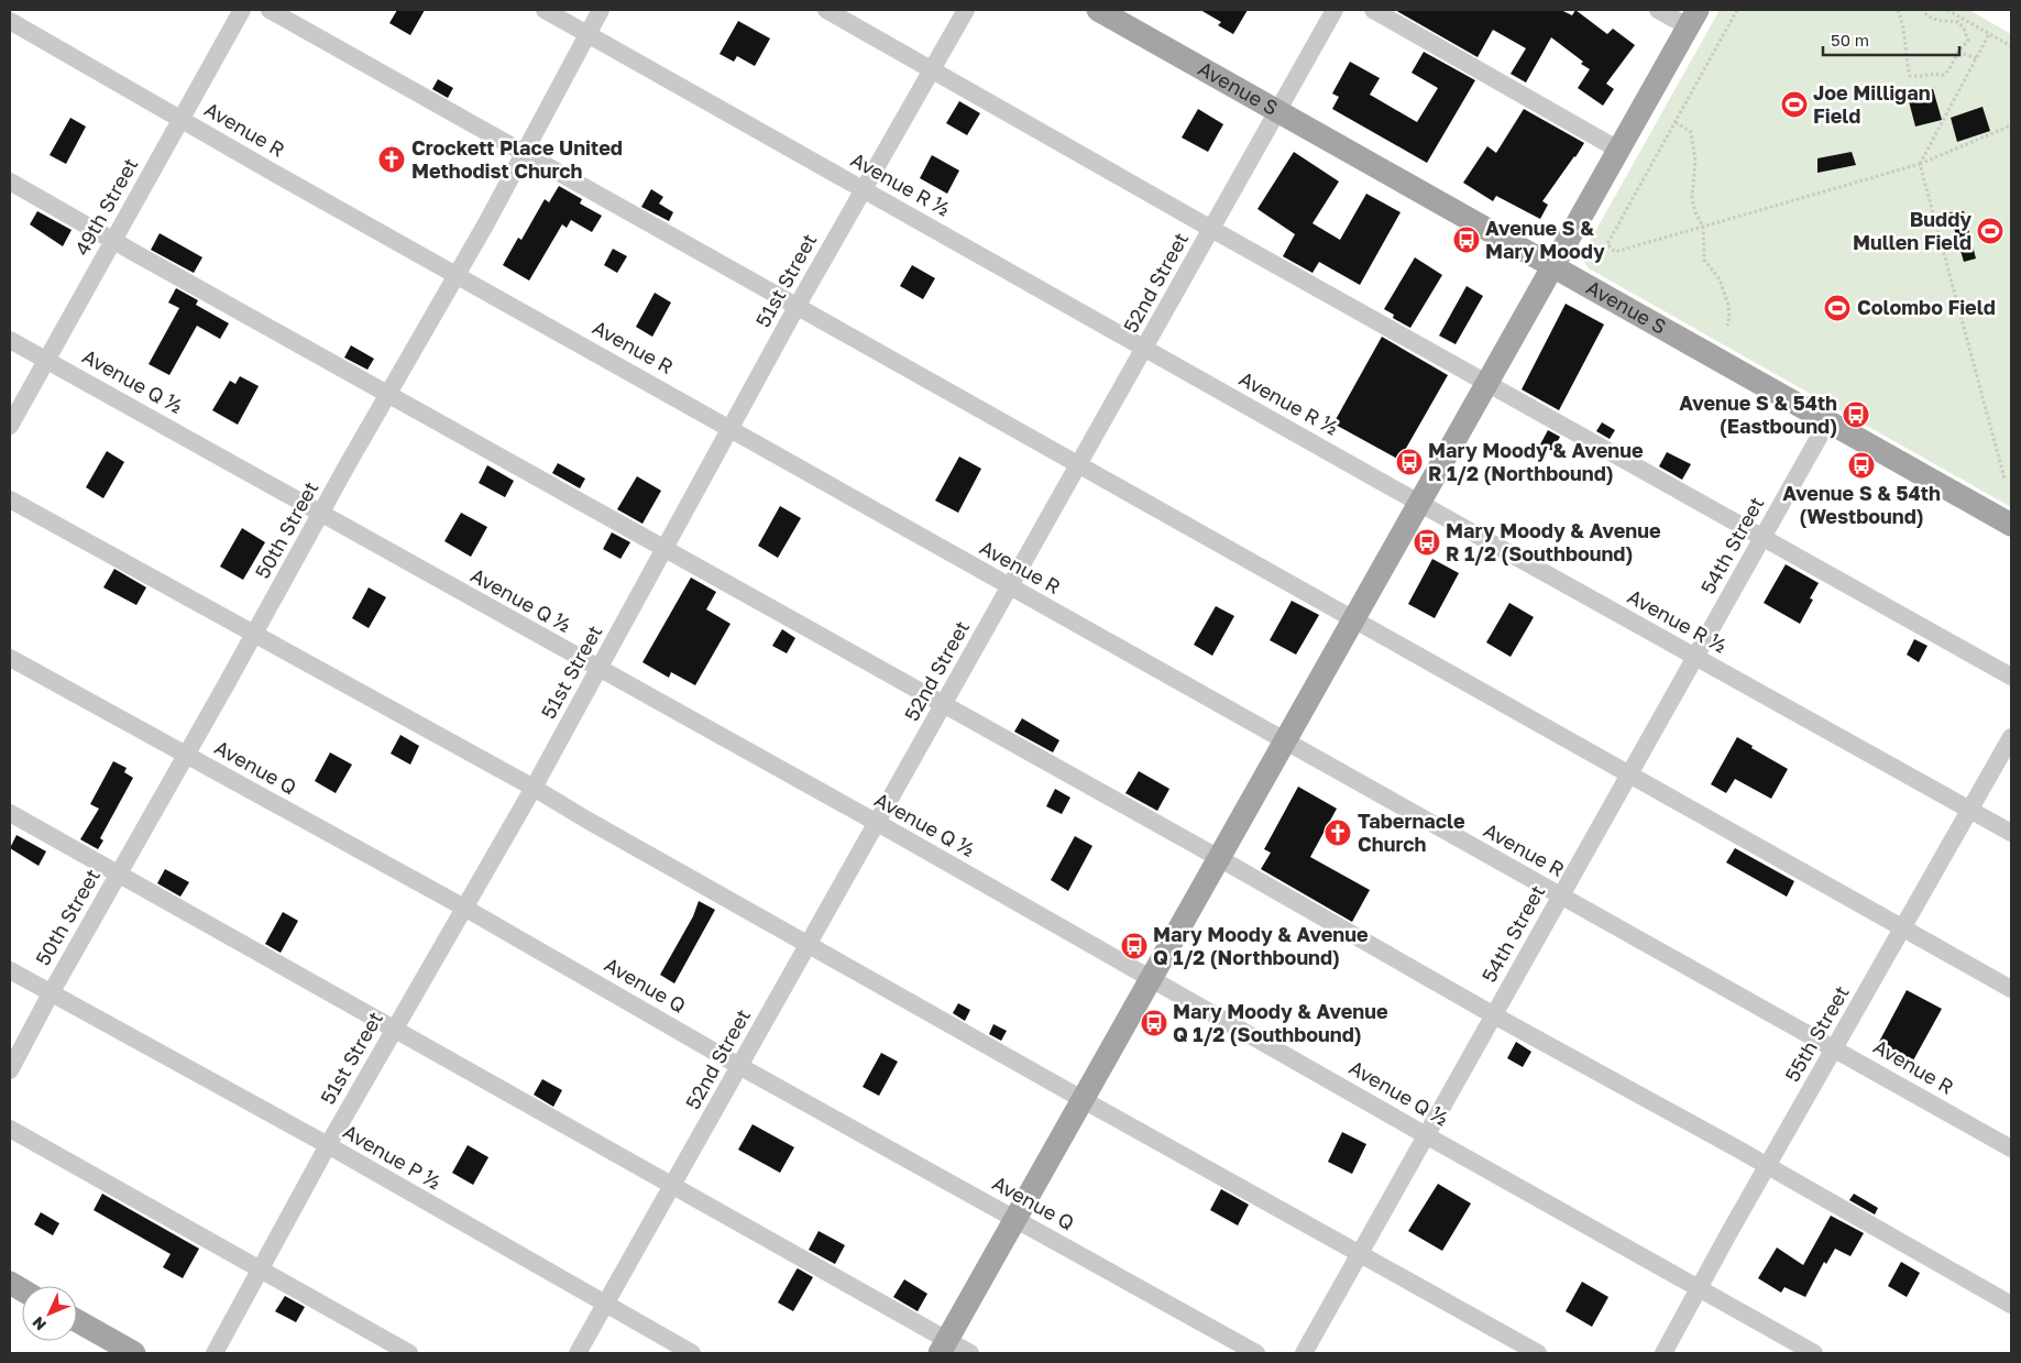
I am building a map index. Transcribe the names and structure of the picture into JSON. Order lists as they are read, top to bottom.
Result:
{
  "streets": {
    "main road": ["Avenue S"],
    "street": [
      "Avenue R",
      "Avenue R ½",
      "49th Street",
      "51st Street",
      "52nd Street",
      "Avenue Q ½",
      "50th Street",
      "54th Street",
      "Avenue Q",
      "55th Street",
      "Avenue P ½"
    ]
  },
  "crossings": [
    ["Avenue S", "52nd Street"],
    ["Avenue S", "54th Street"],
    ["Avenue R", "49th Street"],
    ["Avenue R", "51st Street"],
    ["Avenue R", "52nd Street"],
    ["Avenue R", "50th Street"],
    ["Avenue R", "54th Street"],
    ["Avenue R", "55th Street"],
    ["Avenue R ½", "51st Street"],
    ["Avenue R ½", "52nd Street"],
    ["Avenue R ½", "50th Street"],
    ["Avenue R ½", "54th Street"],
    ["Avenue R ½", "55th Street"],
    ["49th Street", "Avenue Q ½"],
    ["51st Street", "Avenue Q ½"],
    ["51st Street", "Avenue Q"],
    ["51st Street", "Avenue P ½"],
    ["52nd Street", "Avenue Q ½"],
    ["52nd Street", "Avenue Q"],
    ["52nd Street", "Avenue P ½"],
    ["Avenue Q ½", "50th Street"],
    ["Avenue Q ½", "54th Street"],
    ["Avenue Q ½", "55th Street"],
    ["50th Street", "Avenue Q"],
    ["50th Street", "Avenue P ½"]
  ],
  "places": {
    "sports": ["Joe Milligan Field", "Buddy Mullen Field", "Colombo Field"],
    "church": ["Crockett Place United Methodist Church", "Tabernacle Church"],
    "bus stop": [
      "Avenue S & Mary Moody",
      "Avenue S & 54th (Eastbound)",
      "Mary Moody & Avenue R 1/2 (Northbound)",
      "Avenue S & 54th (Westbound)",
      "Mary Moody & Avenue R 1/2 (Southbound)",
      "Mary Moody & Avenue Q 1/2 (Northbound)",
      "Mary Moody & Avenue Q 1/2 (Southbound)"
    ]
  },
  "scale_bar": "50 m",
  "north": "bottom left"
}
